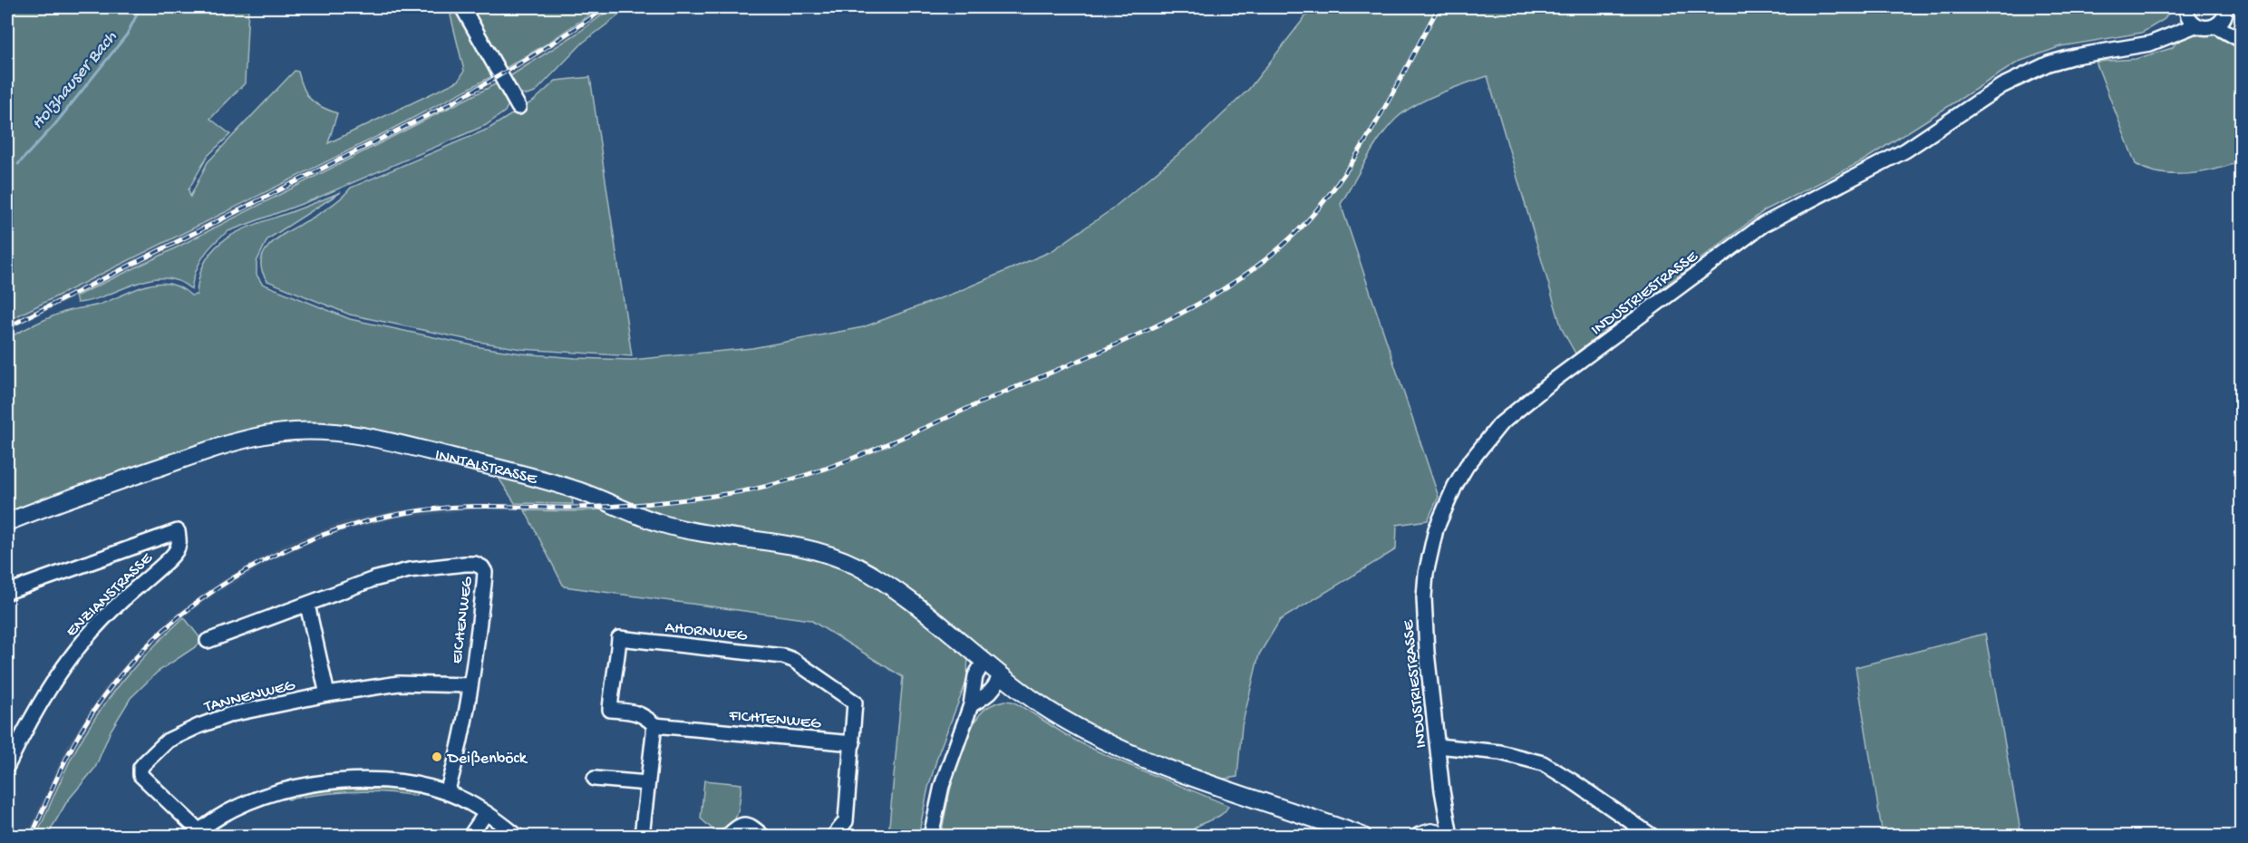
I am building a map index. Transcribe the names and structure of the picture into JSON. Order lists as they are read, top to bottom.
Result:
{
  "streets": {
    "main road": ["INNTALSTRASSE"],
    "street": [
      "INDUSTRIESTRASSE",
      "ENZIANSTRASSE",
      "EICHENWEG",
      "AHORNWEG",
      "TANNENWEG",
      "FICHTENWEG"
    ]
  },
  "crossings": [
    ["EICHENWEG", "TANNENWEG"],
    ["AHORNWEG", "FICHTENWEG"]
  ],
  "water": ["Holzhauser Bach"],
  "places": ["Deißenböck"]
}
